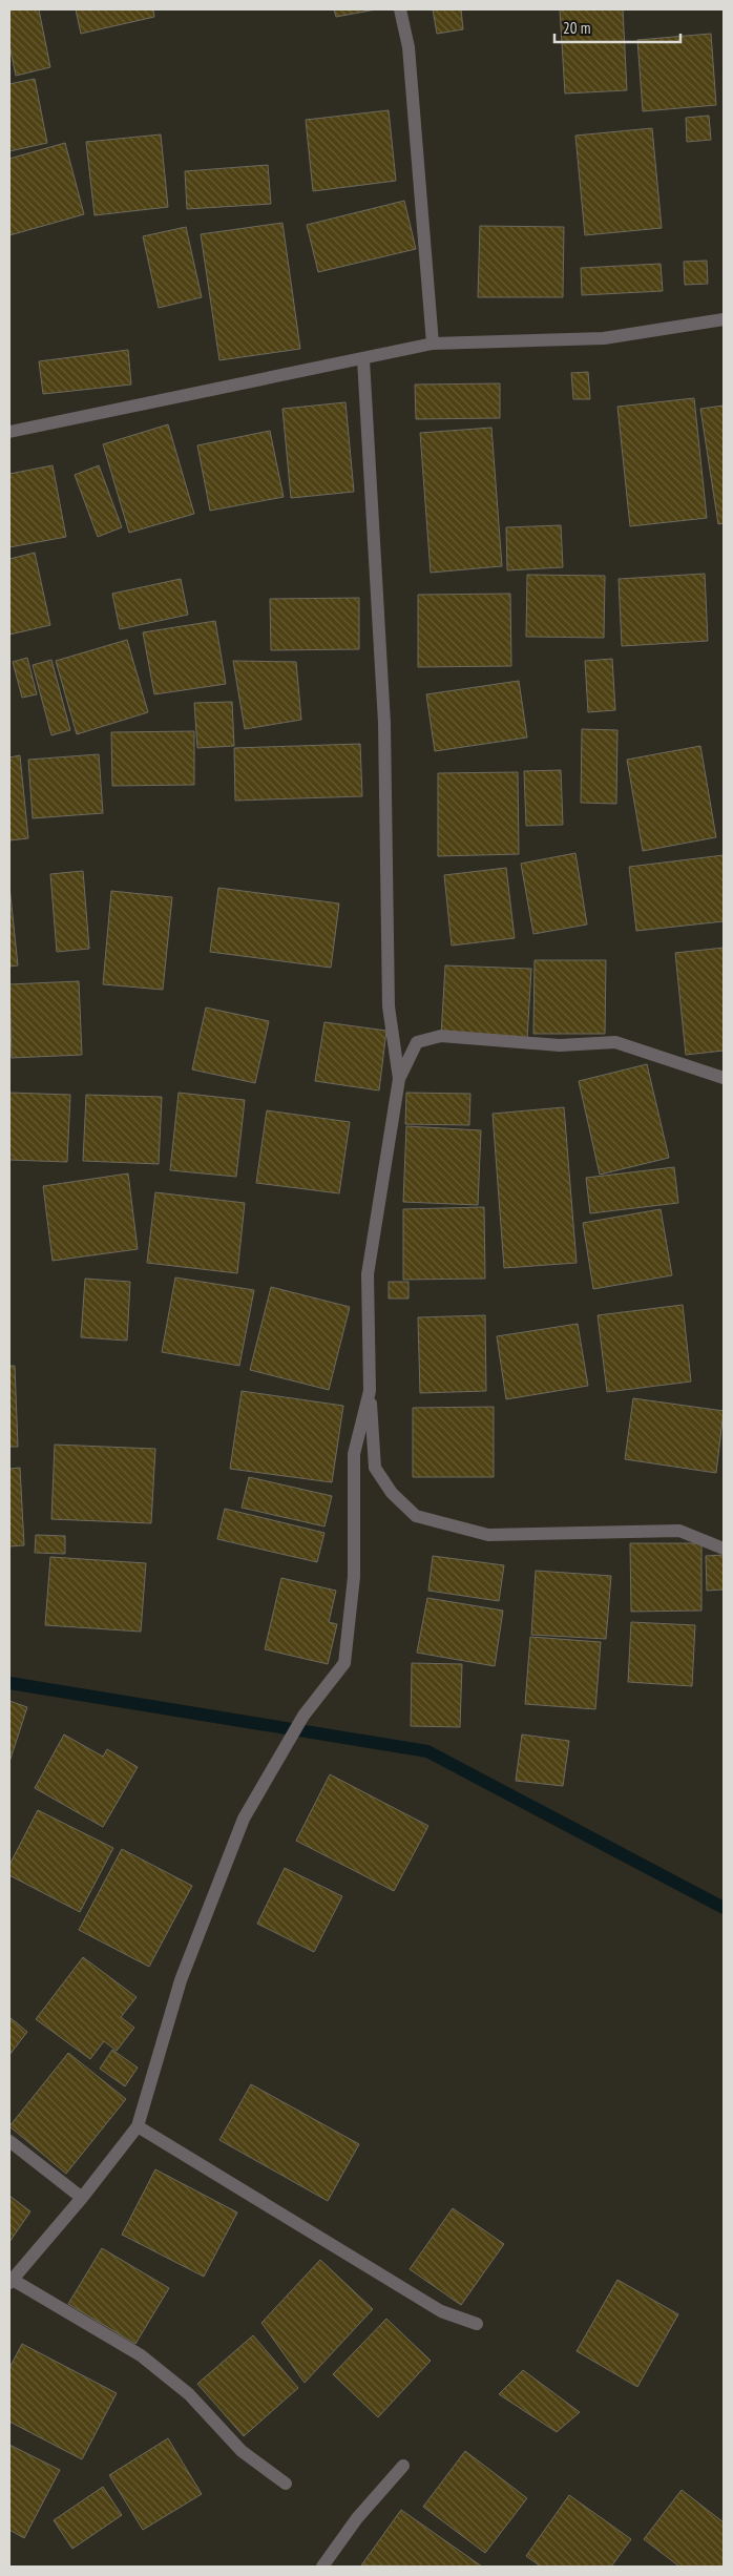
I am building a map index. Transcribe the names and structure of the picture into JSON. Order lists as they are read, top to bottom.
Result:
{
  "scale_bar": "20 m"
}
